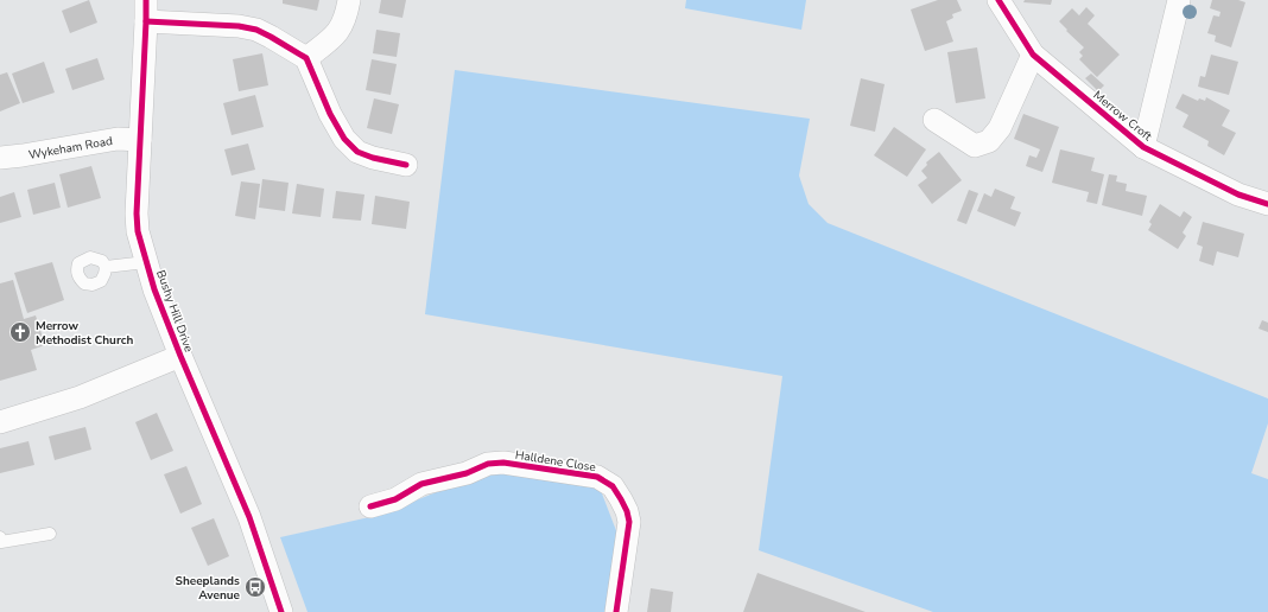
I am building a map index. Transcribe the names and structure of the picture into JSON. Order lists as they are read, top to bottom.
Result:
{
  "streets": {
    "street": [
      "Merrow Croft",
      "Wykeham Road",
      "Bushy Hill Drive",
      "Halldene Close"
    ]
  },
  "crossings": [
    ["Wykeham Road", "Bushy Hill Drive"]
  ],
  "places": {
    "church": ["Merrow Methodist Church"],
    "bus stop": ["Sheeplands Avenue"]
  }
}
